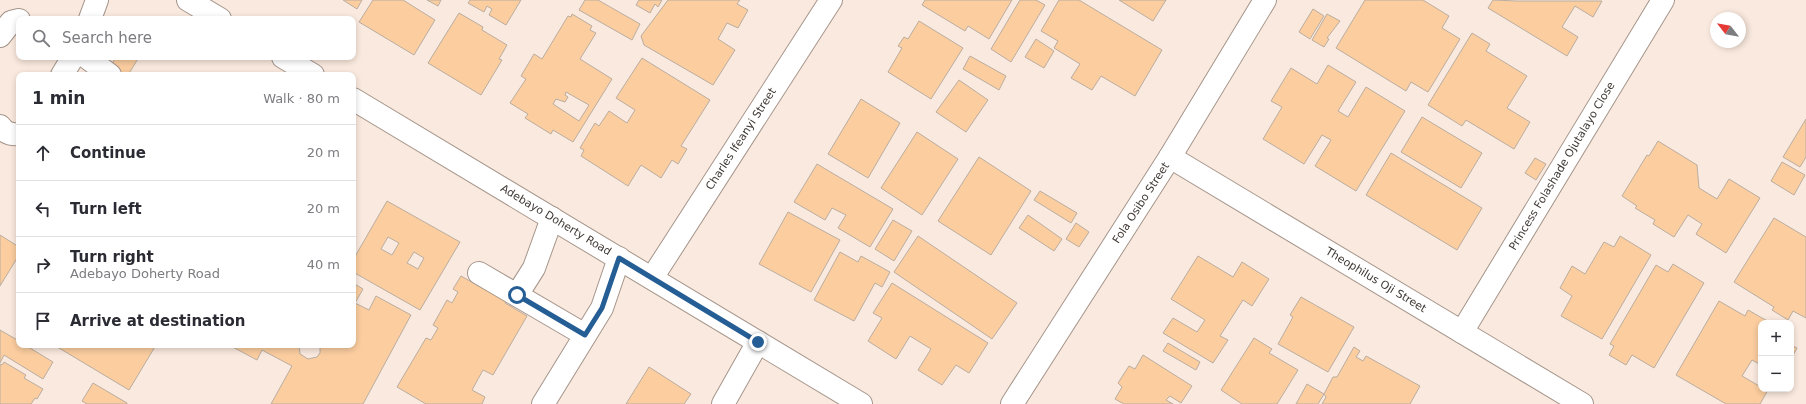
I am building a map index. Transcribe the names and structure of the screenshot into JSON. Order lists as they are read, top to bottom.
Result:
{
  "streets": {
    "street": [
      "Charles Ifeanyi Street",
      "Princess Folashade Ojutalayo Close",
      "Fola Osibo Street",
      "Adebayo Doherty Road",
      "Theophilus Oji Street"
    ]
  },
  "crossings": [
    ["Charles Ifeanyi Street", "Adebayo Doherty Road"],
    ["Princess Folashade Ojutalayo Close", "Theophilus Oji Street"],
    ["Fola Osibo Street", "Theophilus Oji Street"]
  ],
  "north": "top left",
  "page": {
    "search": "Search here",
    "heading": ["1 min", "Walk · 80 m"],
    "list": [
      ["Continue", "20 m"],
      ["Turn left", "20 m"],
      ["Turn right", "Adebayo Doherty Road", "40 m"],
      "Arrive at destination"
    ],
    "map_buttons": ["+", "−"]
  }
}
